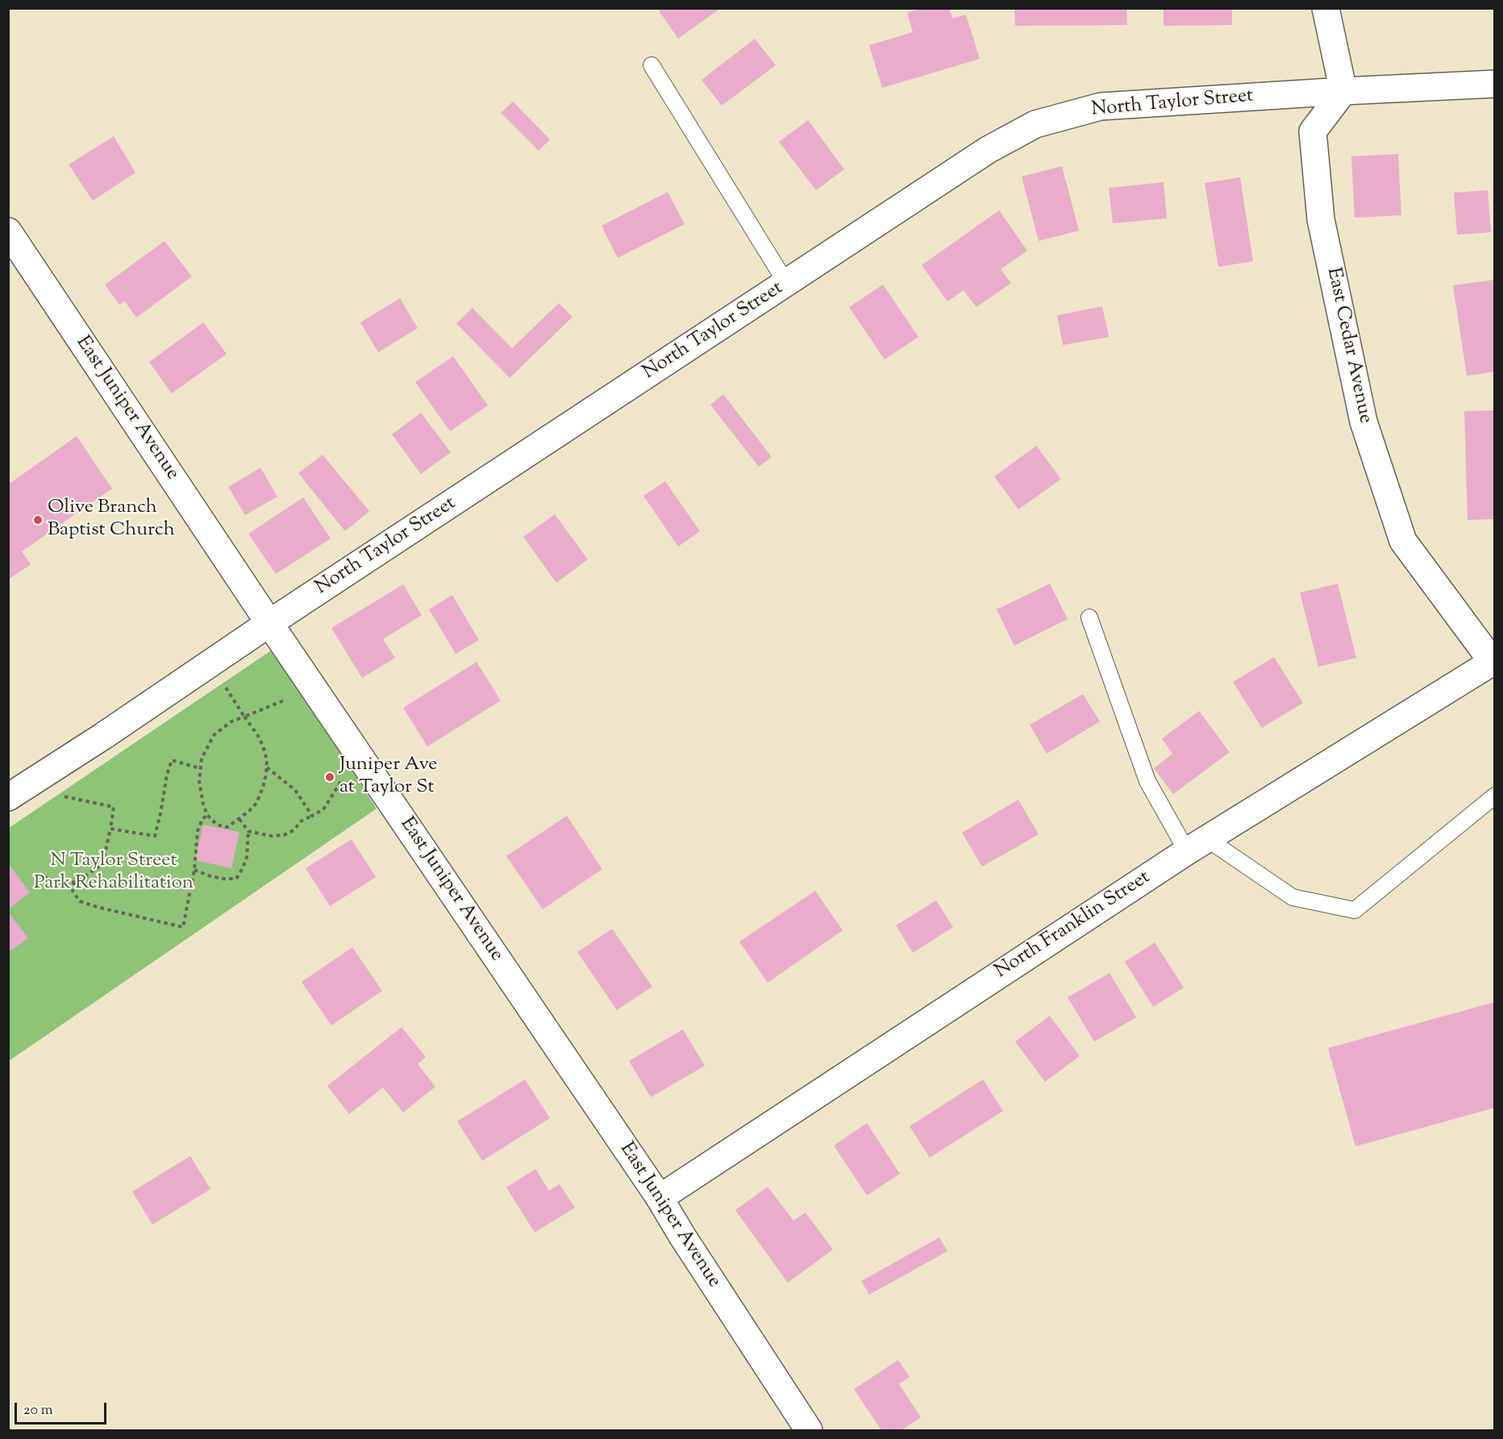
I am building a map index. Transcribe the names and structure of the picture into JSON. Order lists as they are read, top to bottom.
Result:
{
  "streets": {
    "street": [
      "North Taylor Street",
      "East Cedar Avenue",
      "East Juniper Avenue",
      "North Franklin Street"
    ]
  },
  "crossings": [
    ["North Taylor Street", "East Cedar Avenue"],
    ["North Taylor Street", "East Juniper Avenue"],
    ["East Cedar Avenue", "North Franklin Street"],
    ["East Juniper Avenue", "North Franklin Street"]
  ],
  "parks": ["N Taylor Street Park Rehabilitation"],
  "places": ["Olive Branch Baptist Church", "Juniper Ave at Taylor St"],
  "scale_bar": "20 m"
}
